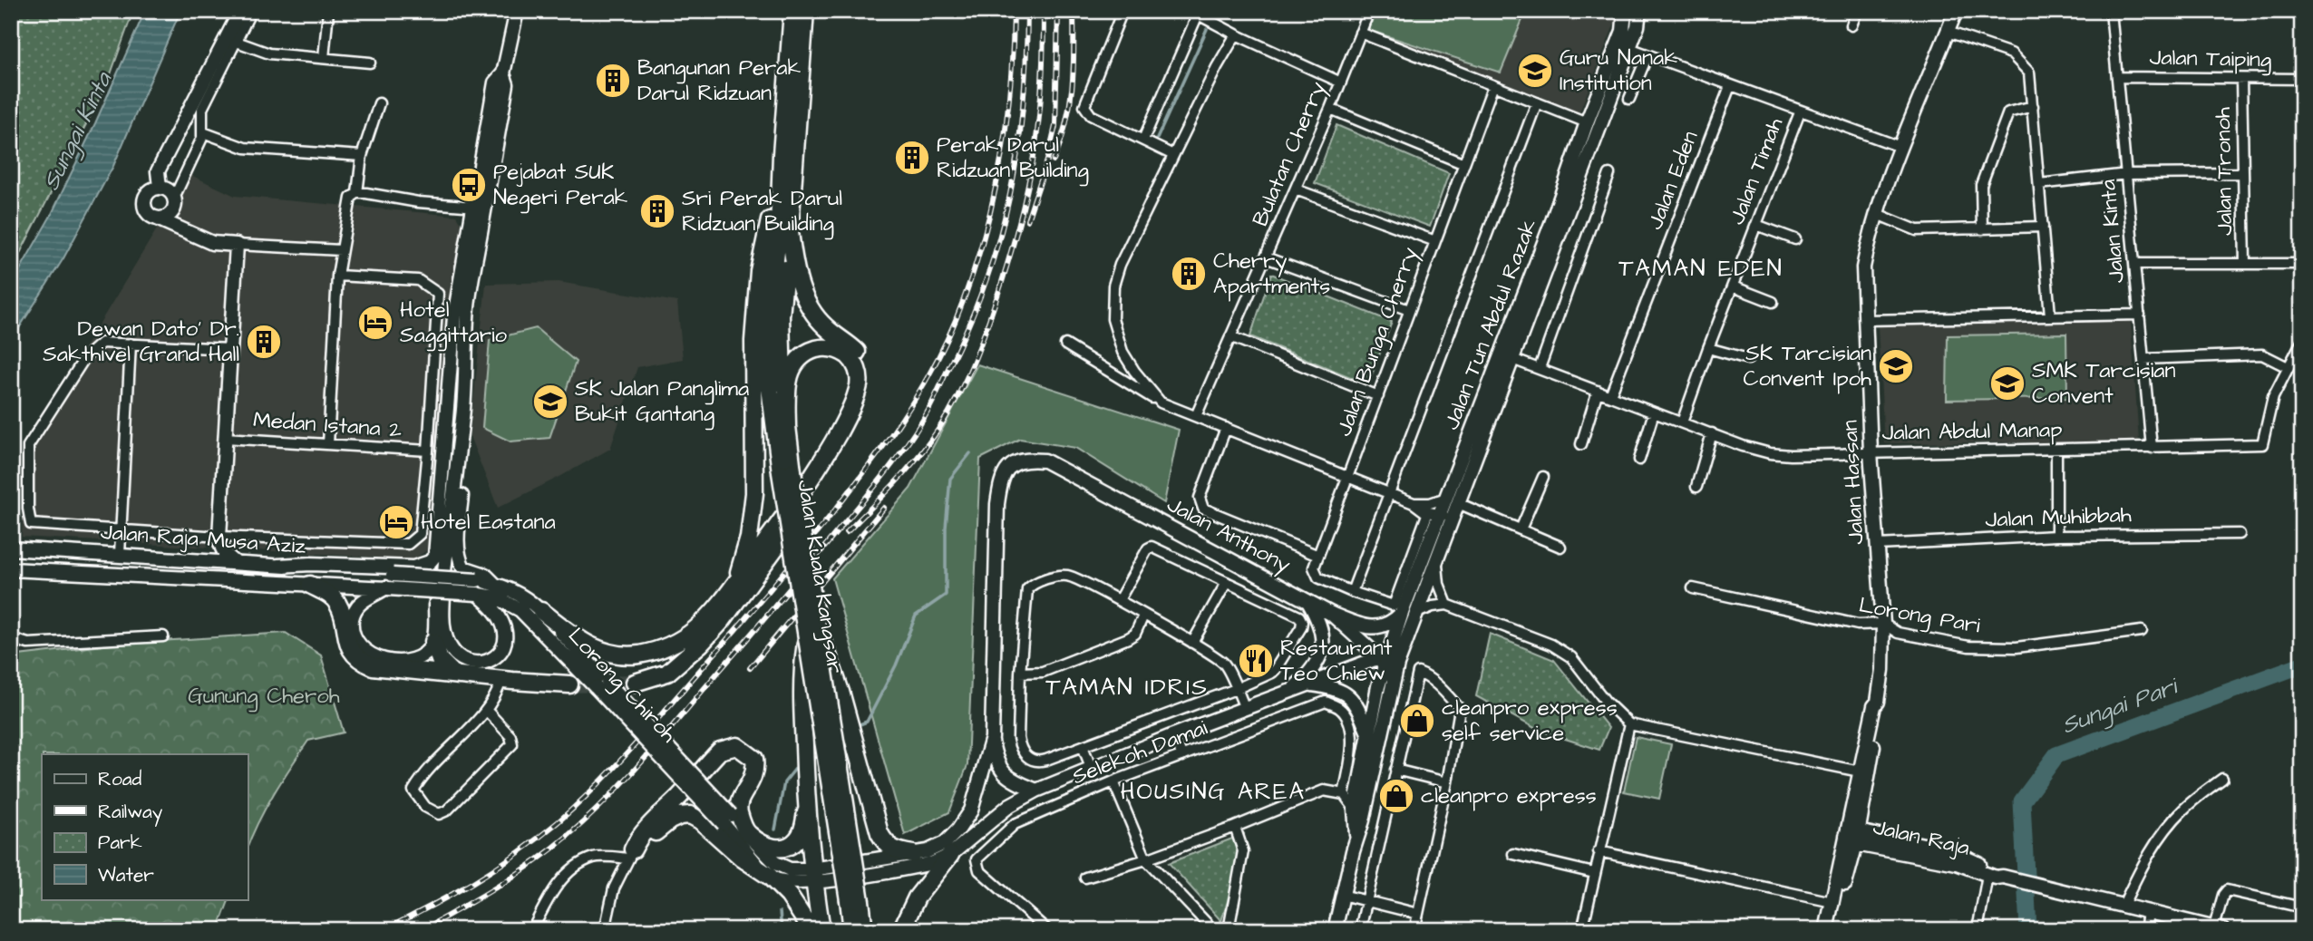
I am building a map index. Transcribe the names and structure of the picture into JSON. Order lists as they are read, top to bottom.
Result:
{
  "streets": {
    "highway": ["Jalan Kuala Kangsar"],
    "main road": [
      "Jalan Tun Abdul Razak",
      "Jalan Hassan",
      "Jalan Anthony",
      "Jalan Raja Musa Aziz",
      "Lorong Chiroh",
      "Jalan Raja"
    ],
    "street": [
      "Jalan Taiping",
      "Bulatan Cherry",
      "Jalan Timah",
      "Jalan Tronoh",
      "Jalan Eden",
      "Jalan Kinta",
      "Jalan Bunga Cherry",
      "Medan Istana 2",
      "Jalan Abdul Manap",
      "Jalan Muhibbah",
      "Lorong Pari",
      "Selekoh Damai"
    ]
  },
  "crossings": [
    ["Jalan Taiping", "Jalan Tronoh"],
    ["Jalan Taiping", "Jalan Kinta"],
    ["Jalan Timah", "Jalan Abdul Manap"],
    ["Jalan Eden", "Jalan Abdul Manap"],
    ["Jalan Kinta", "Jalan Abdul Manap"],
    ["Jalan Tun Abdul Razak", "Jalan Abdul Manap"],
    ["Jalan Tun Abdul Razak", "Jalan Anthony"],
    ["Jalan Abdul Manap", "Jalan Hassan"],
    ["Jalan Hassan", "Jalan Muhibbah"],
    ["Jalan Hassan", "Lorong Pari"],
    ["Jalan Hassan", "Jalan Raja"],
    ["Jalan Raja Musa Aziz", "Lorong Chiroh"]
  ],
  "districts": ["TAMAN EDEN", "TAMAN IDRIS", "HOUSING AREA"],
  "water": ["Sungai Kinta", "Sungai Pari"],
  "parks": ["Gunung Cheroh"],
  "places": {
    "school or university": [
      "Guru Nanak Institution",
      "SK Tarcisian Convent Ipoh",
      "SMK Tarcisian Convent",
      "SK Jalan Panglima Bukit Gantang"
    ],
    "building": [
      "Bangunan Perak Darul Ridzuan",
      "Perak Darul Ridzuan Building",
      "Sri Perak Darul Ridzuan Building",
      "Cherry Apartments",
      "Dewan Dato' Dr. Sakthivel Grand Hall"
    ],
    "bus stop": ["Pejabat SUK Negeri Perak"],
    "hotel": ["Hotel Saggittario", "Hotel Eastana"],
    "restaurant": ["Restaurant Teo Chiew"],
    "shop": ["cleanpro express self service", "cleanpro express"]
  },
  "legend": [
    "Road",
    "Railway",
    "Park",
    "Water"
  ]
}
